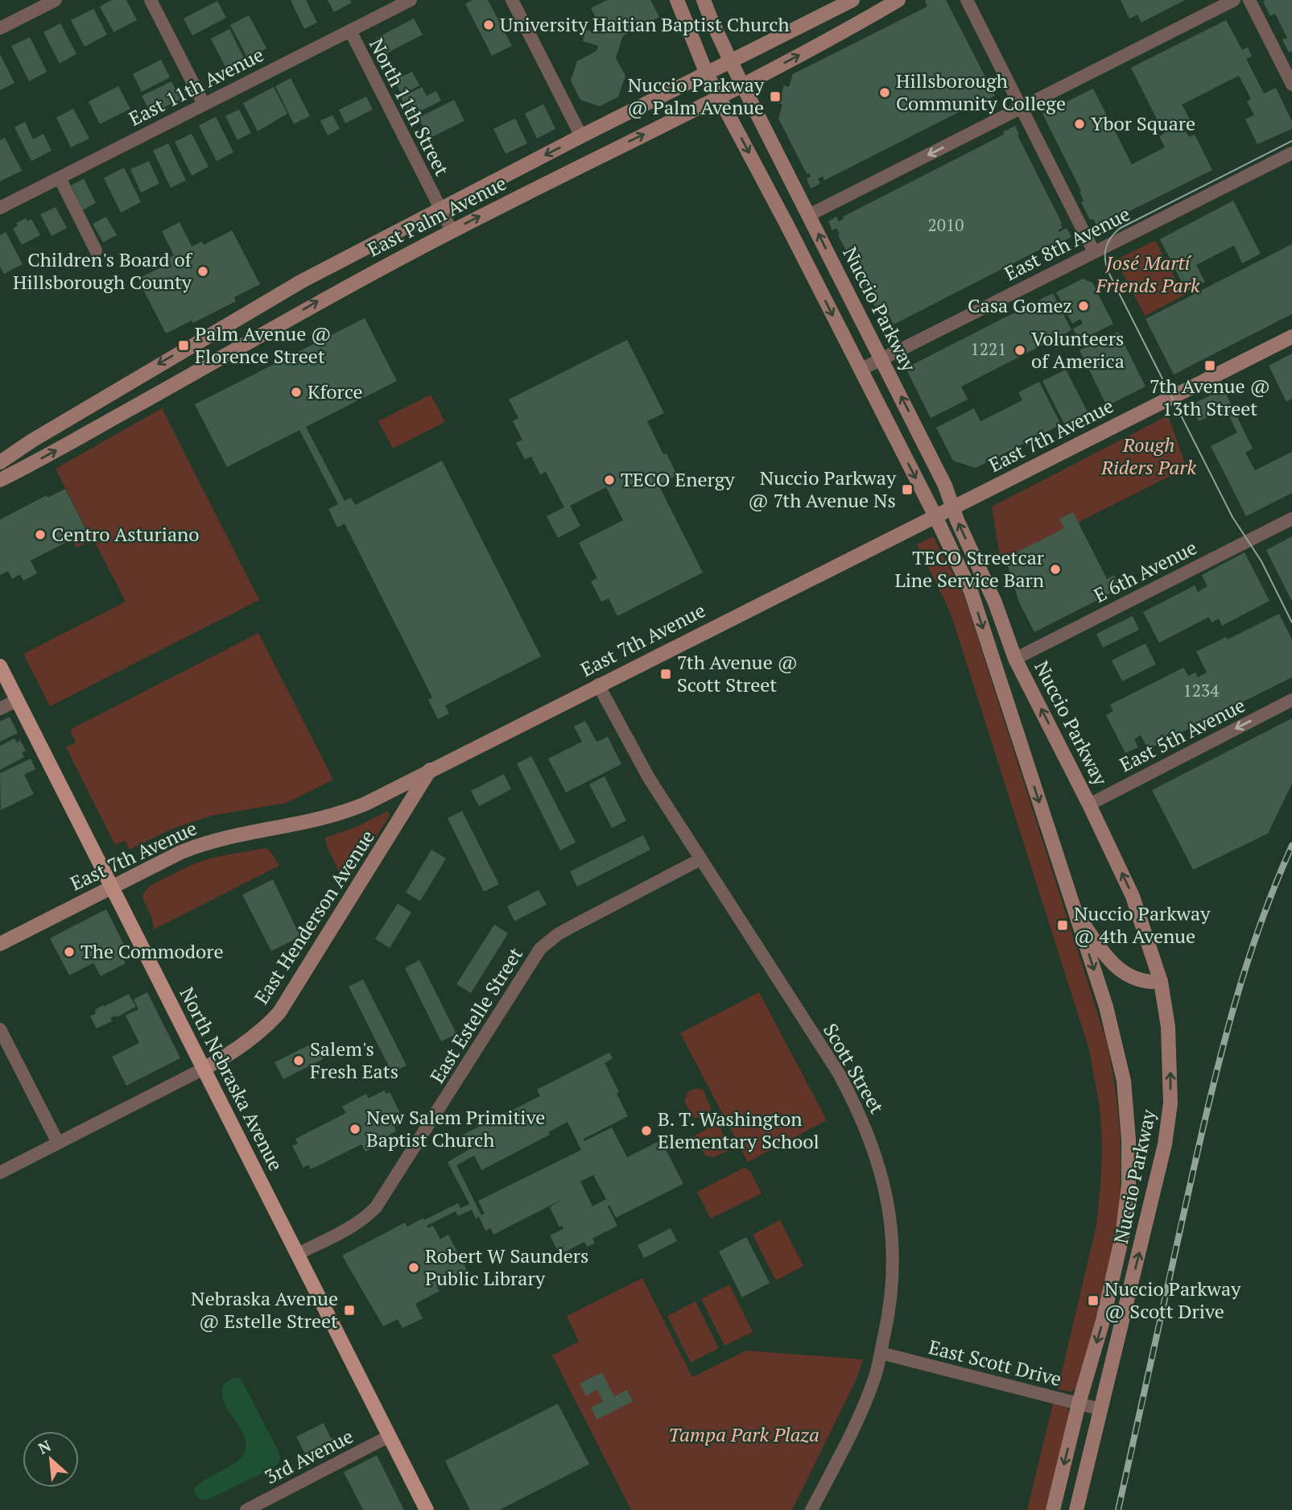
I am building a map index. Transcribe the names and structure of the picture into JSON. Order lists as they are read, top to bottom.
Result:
{
  "streets": {
    "main road": ["North Nebraska Avenue"],
    "street": [
      "East 11th Avenue",
      "North 11th Street",
      "East Palm Avenue",
      "East 8th Avenue",
      "Nuccio Parkway",
      "East 7th Avenue",
      "E 6th Avenue",
      "East 5th Avenue",
      "East Henderson Avenue",
      "East Estelle Street",
      "Scott Street",
      "East Scott Drive",
      "3rd Avenue"
    ]
  },
  "crossings": [
    ["East 11th Avenue", "North 11th Street"],
    ["North 11th Street", "East Palm Avenue"],
    ["East Palm Avenue", "Nuccio Parkway"],
    ["East 8th Avenue", "Nuccio Parkway"],
    ["Nuccio Parkway", "East 7th Avenue"],
    ["Nuccio Parkway", "E 6th Avenue"],
    ["Nuccio Parkway", "East 5th Avenue"],
    ["Nuccio Parkway", "East Scott Drive"],
    ["East 7th Avenue", "East Henderson Avenue"],
    ["East 7th Avenue", "Scott Street"],
    ["East 7th Avenue", "North Nebraska Avenue"],
    ["East Henderson Avenue", "North Nebraska Avenue"],
    ["East Estelle Street", "Scott Street"],
    ["East Estelle Street", "North Nebraska Avenue"],
    ["Scott Street", "East Scott Drive"],
    ["North Nebraska Avenue", "3rd Avenue"]
  ],
  "one_way": ["East 5th Avenue"],
  "parks": ["José Martí Friends Park", "Rough Riders Park", "Tampa Park Plaza"],
  "places": {
    "other": [
      "University Haitian Baptist Church",
      "Hillsborough Community College",
      "Ybor Square",
      "Children's Board of Hillsborough County",
      "Casa Gomez",
      "Volunteers of America",
      "Kforce",
      "TECO Energy",
      "Centro Asturiano",
      "TECO Streetcar Line Service Barn",
      "The Commodore",
      "Salem's Fresh Eats",
      "New Salem Primitive Baptist Church",
      "B. T. Washington Elementary School",
      "Robert W Saunders Public Library"
    ],
    "transit": [
      "Nuccio Parkway @ Palm Avenue",
      "Palm Avenue @ Florence Street",
      "7th Avenue @ 13th Street",
      "Nuccio Parkway @ 7th Avenue Ns",
      "7th Avenue @ Scott Street",
      "Nuccio Parkway @ 4th Avenue",
      "Nuccio Parkway @ Scott Drive",
      "Nebraska Avenue @ Estelle Street"
    ]
  },
  "house_numbers": ["2010", "1221", "1234"],
  "north": "top left"
}
